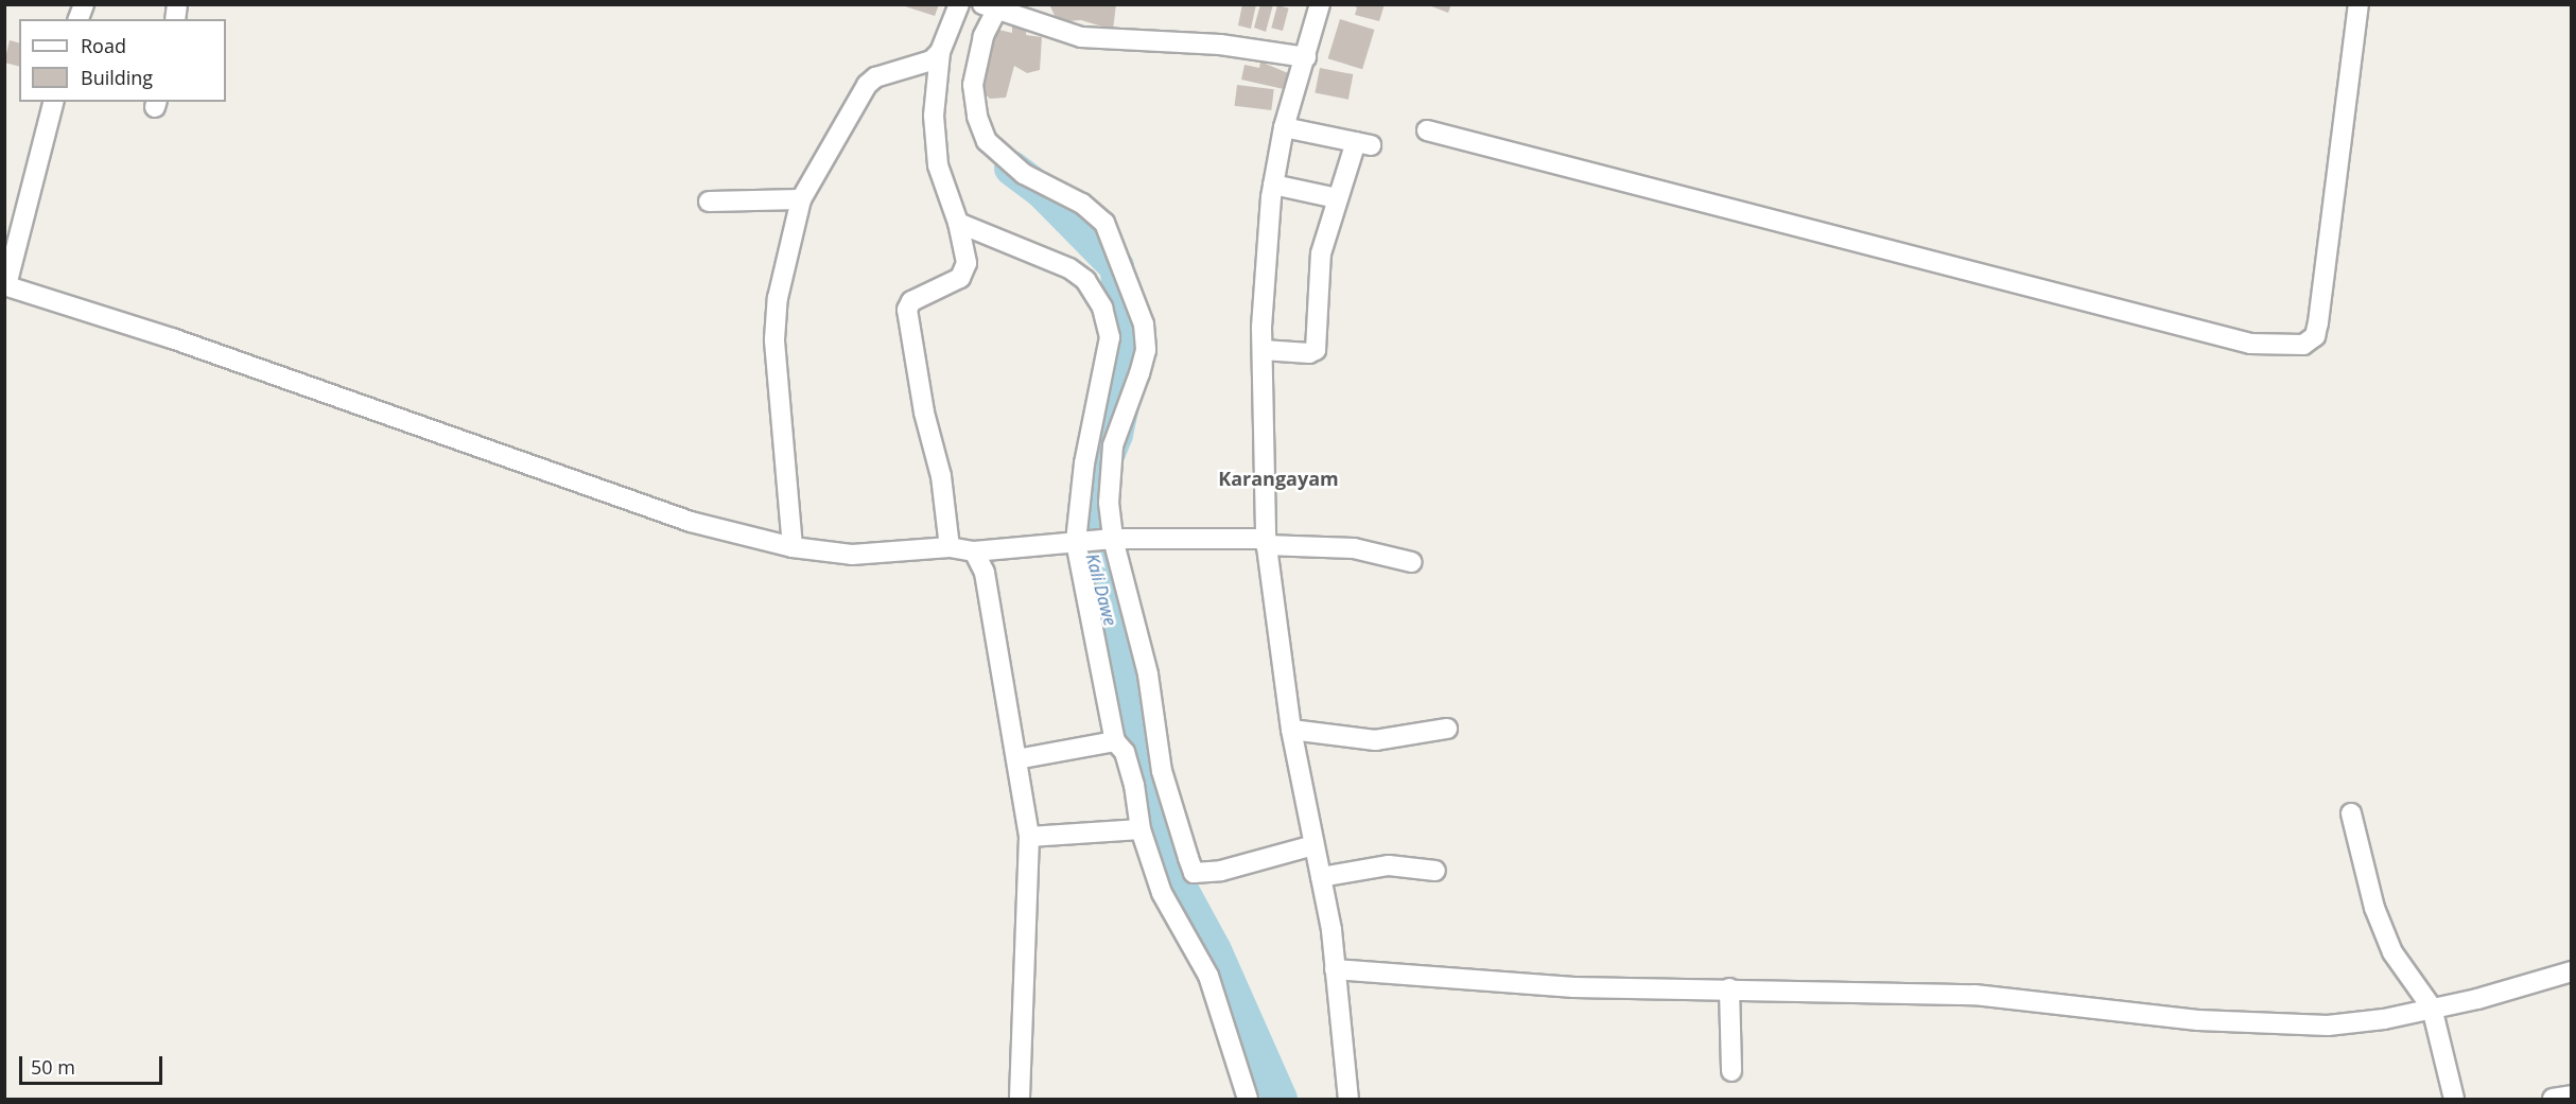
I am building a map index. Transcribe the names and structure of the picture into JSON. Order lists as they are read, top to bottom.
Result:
{
  "districts": ["Karangayam"],
  "water": ["Kali Dawe"],
  "legend": ["Road", "Building"],
  "scale_bar": "50 m"
}
